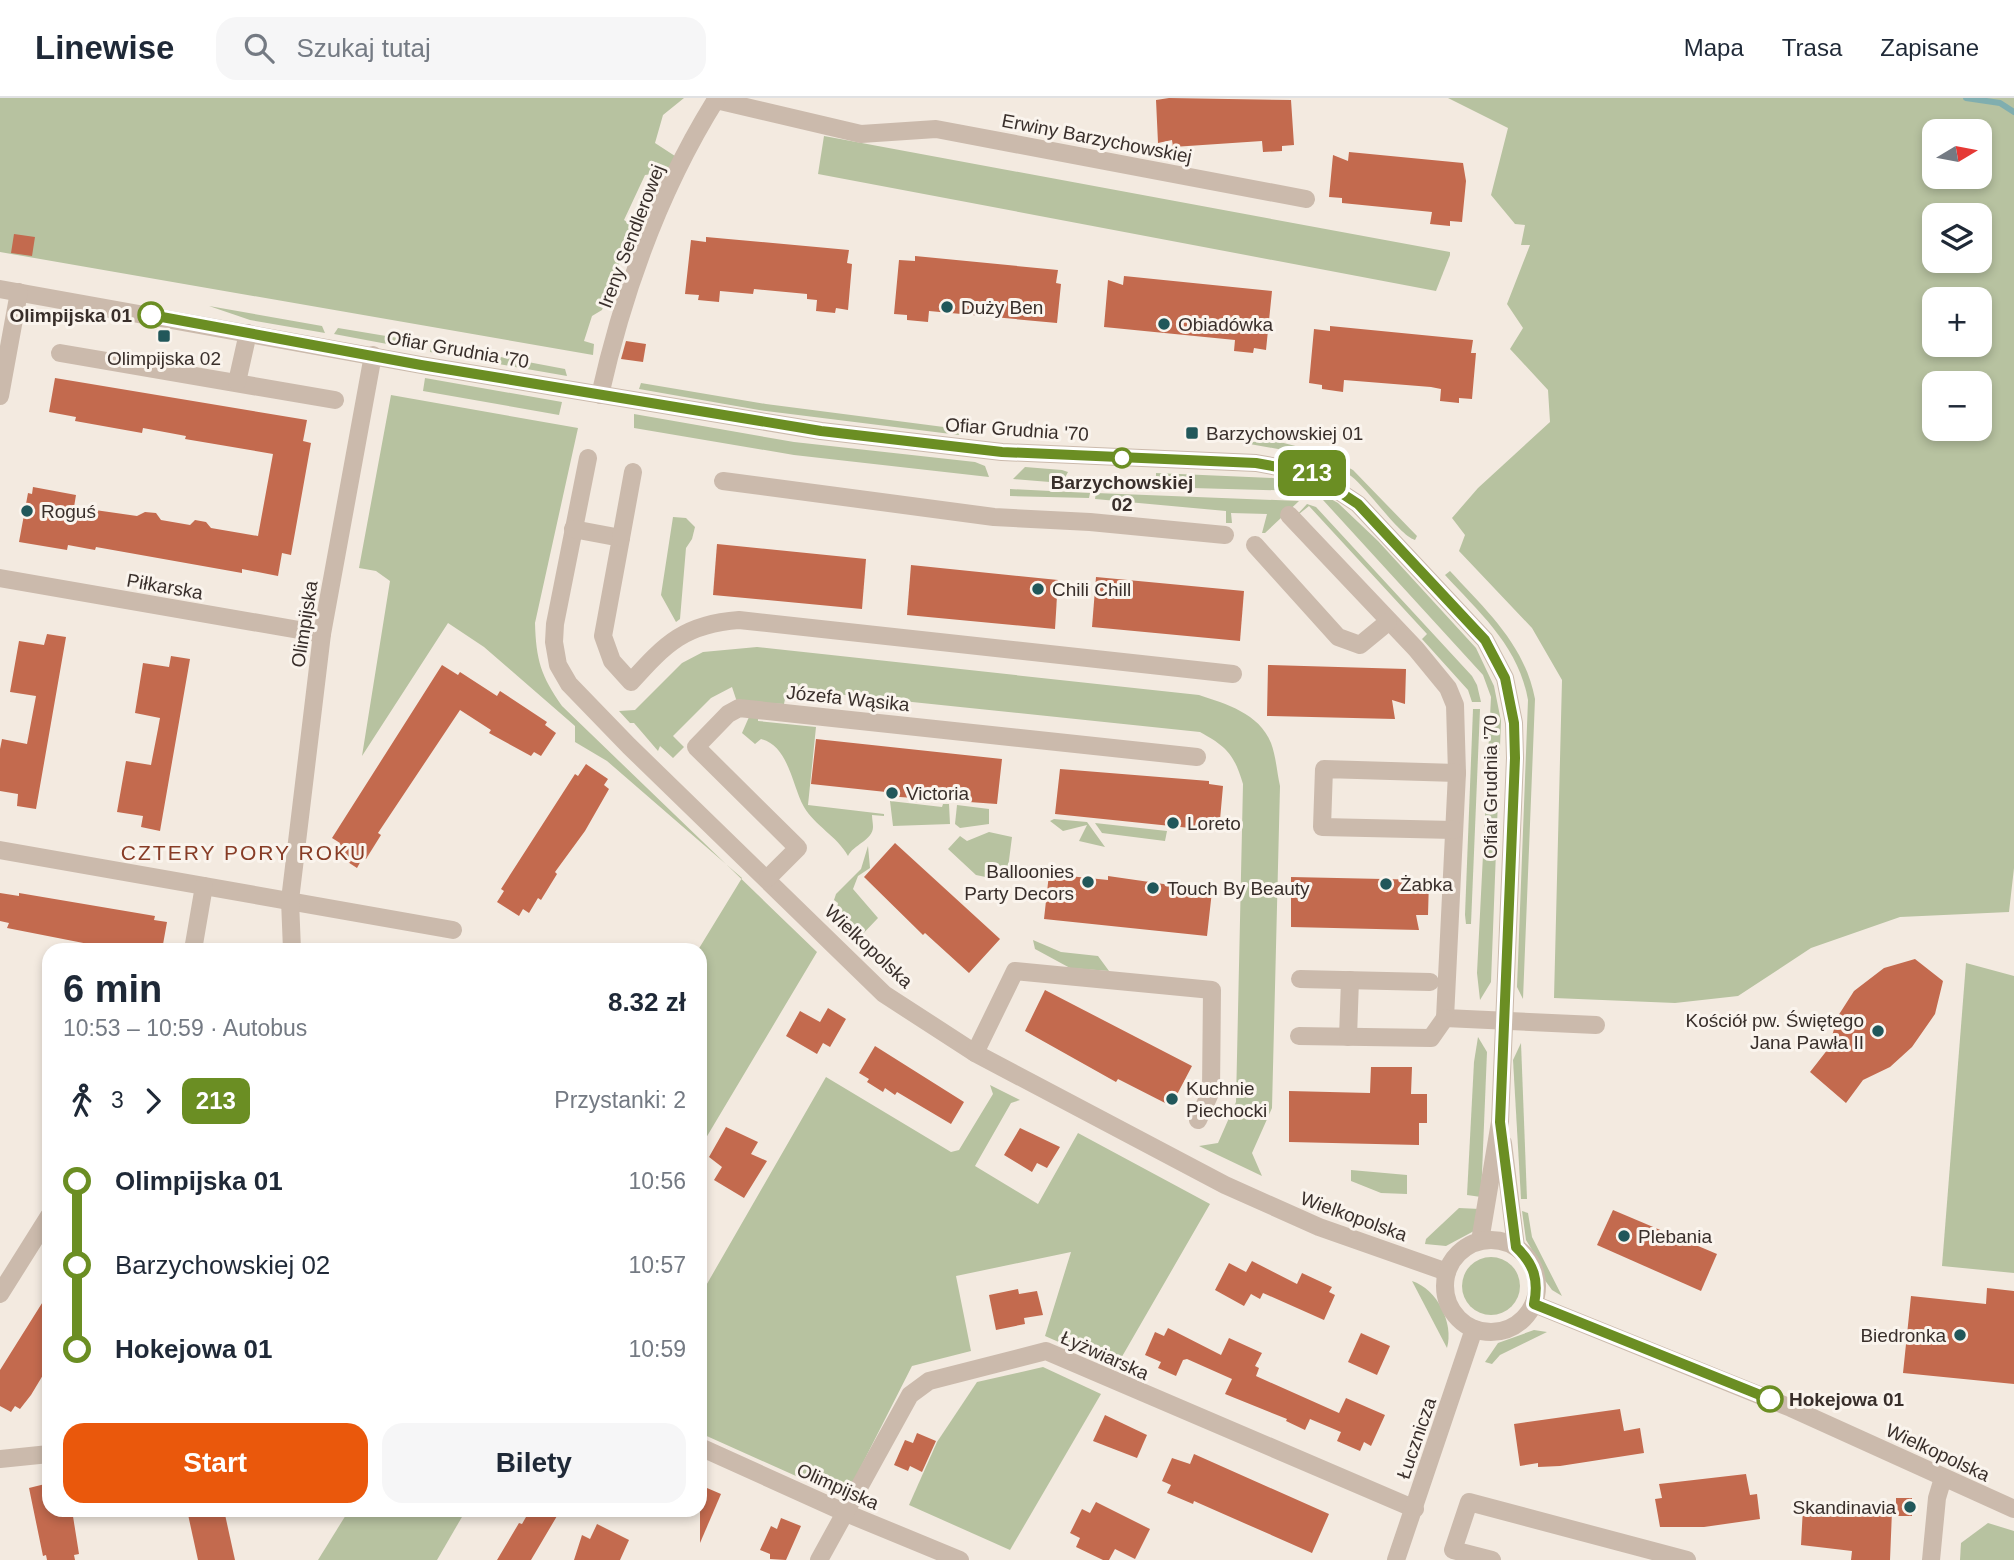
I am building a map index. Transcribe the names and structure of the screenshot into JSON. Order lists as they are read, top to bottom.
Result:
{
  "streets": {
    "street": [
      "Erwiny Barzychowskiej",
      "Ireny Sendlerowej",
      "Ofiar Grudnia '70",
      "Piłkarska",
      "Olimpijska",
      "Józefa Wąsika",
      "Wielkopolska",
      "Łyżwiarska",
      "Łucznicza"
    ]
  },
  "crossings": [
    ["Erwiny Barzychowskiej", "Ireny Sendlerowej"],
    ["Ireny Sendlerowej", "Ofiar Grudnia '70"],
    ["Ofiar Grudnia '70", "Olimpijska"],
    ["Ofiar Grudnia '70", "Wielkopolska"],
    ["Ofiar Grudnia '70", "Łucznicza"],
    ["Piłkarska", "Olimpijska"],
    ["Olimpijska", "Łyżwiarska"],
    ["Józefa Wąsika", "Wielkopolska"],
    ["Wielkopolska", "Łucznicza"],
    ["Łyżwiarska", "Łucznicza"]
  ],
  "districts": ["CZTERY PORY ROKU"],
  "places": {
    "other": [
      "Duży Ben",
      "Olimpijska 01",
      "Obiadówka",
      "Barzychowskiej 02",
      "Roguś",
      "Chili Chill",
      "Victoria",
      "Loreto",
      "Balloonies Party Decors",
      "Żabka",
      "Touch By Beauty",
      "Kościół pw. Świętego Jana Pawła II",
      "Kuchnie Piechocki",
      "Plebania",
      "Biedronka",
      "Hokejowa 01",
      "Skandinavia"
    ],
    "transit": ["Olimpijska 02", "Barzychowskiej 01"]
  },
  "lines": ["bus line 213"],
  "north": "right",
  "page": {
    "header": "Linewise",
    "search": "Szukaj tutaj",
    "nav": ["Mapa", "Trasa", "Zapisane"],
    "on_map": "213",
    "map_buttons": ["+", "−"],
    "heading": ["6 min", "10:53 – 10:59 · Autobus", "8.32 zł"],
    "legs": ["3", "213", "Przystanki: 2"],
    "list": [
      {
        "name": "Olimpijska 01",
        "value": "10:56"
      },
      {
        "name": "Barzychowskiej 02",
        "value": "10:57"
      },
      {
        "name": "Hokejowa 01",
        "value": "10:59"
      }
    ],
    "buttons": ["Start", "Bilety"]
  }
}
